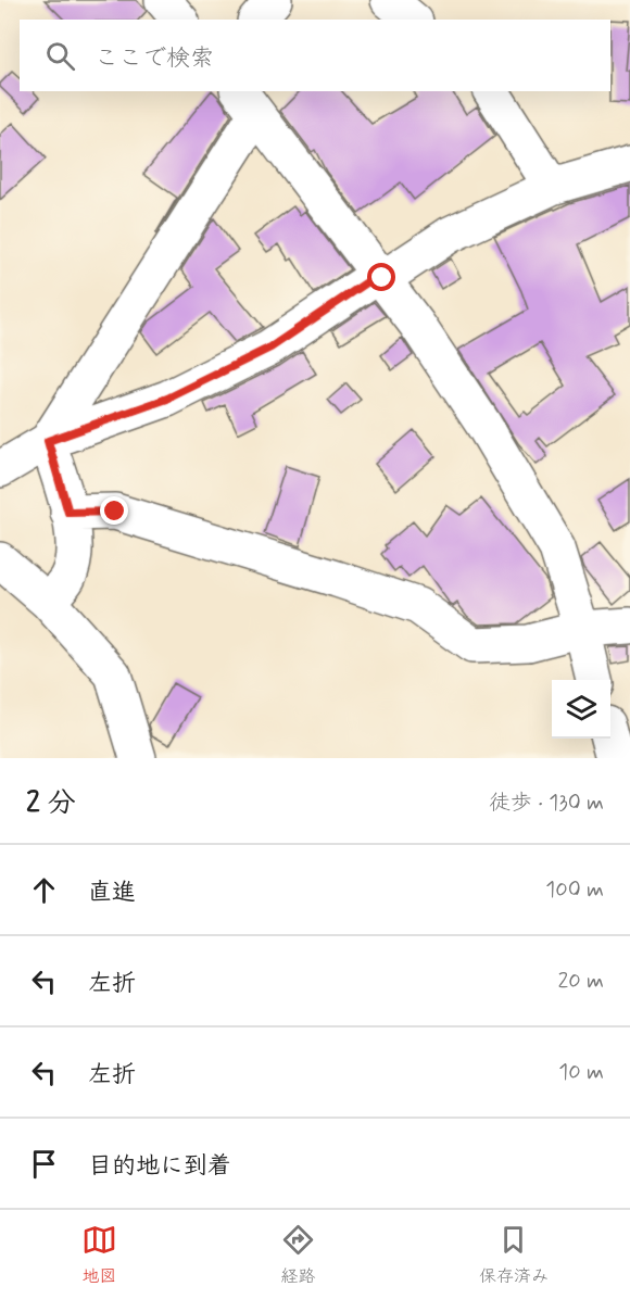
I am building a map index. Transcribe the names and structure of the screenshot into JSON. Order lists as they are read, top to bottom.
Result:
{
  "page": {
    "search": "ここで検索",
    "heading": ["2 分", "徒歩 · 130 m"],
    "list": [
      ["直進", "100 m"],
      ["左折", "20 m"],
      ["左折", "10 m"],
      "目的地に到着"
    ],
    "nav": ["地図", "経路", "保存済み"]
  }
}
